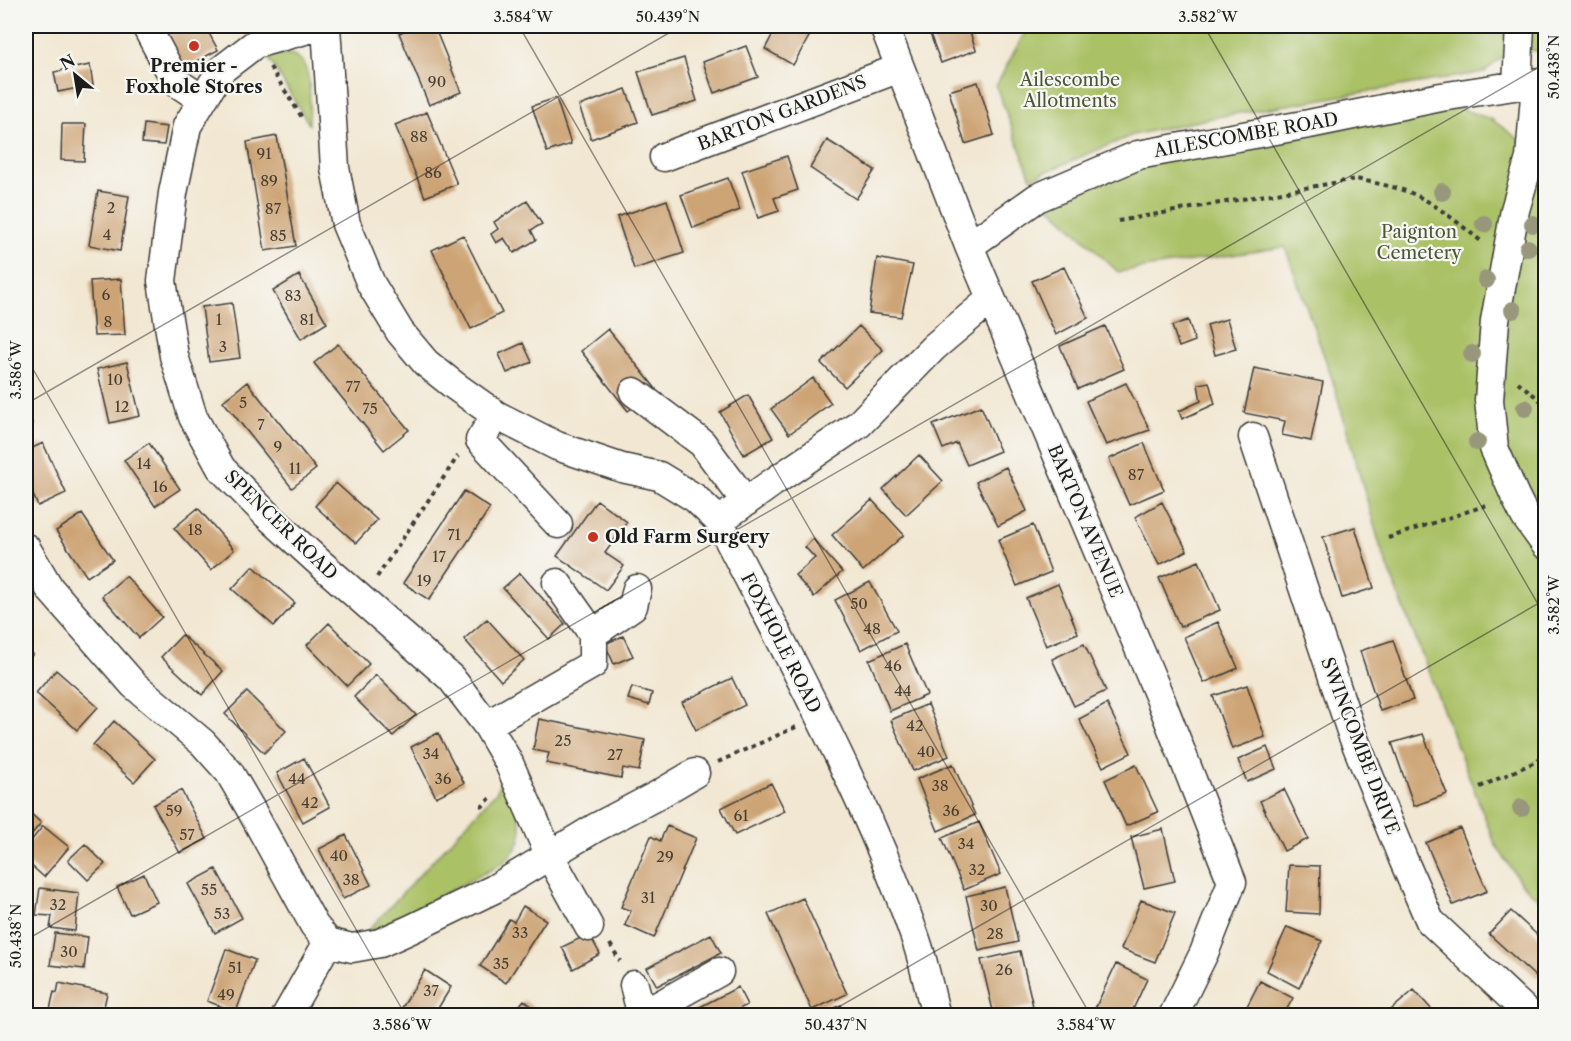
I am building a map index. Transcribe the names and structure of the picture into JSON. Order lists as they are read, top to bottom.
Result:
{
  "streets": {
    "street": [
      "BARTON GARDENS",
      "AILESCOMBE ROAD",
      "BARTON AVENUE",
      "SPENCER ROAD",
      "FOXHOLE ROAD",
      "SWINCOMBE DRIVE"
    ]
  },
  "crossings": [
    ["BARTON GARDENS", "BARTON AVENUE"],
    ["AILESCOMBE ROAD", "BARTON AVENUE"]
  ],
  "parks": ["Ailescombe Allotments", "Paignton Cemetery"],
  "places": ["Premier - Foxhole Stores", "Old Farm Surgery"],
  "house_numbers": [
    "90",
    "88",
    "91",
    "86",
    "89",
    "2",
    "87",
    "4",
    "85",
    "6",
    "83",
    "1",
    "81",
    "8",
    "3",
    "10",
    "77",
    "5",
    "12",
    "75",
    "7",
    "9",
    "14",
    "11",
    "87",
    "16",
    "18",
    "71",
    "17",
    "19",
    "50",
    "48",
    "46",
    "44",
    "42",
    "25",
    "40",
    "34",
    "27",
    "44",
    "36",
    "38",
    "42",
    "59",
    "36",
    "61",
    "57",
    "34",
    "40",
    "29",
    "32",
    "38",
    "55",
    "31",
    "32",
    "30",
    "53",
    "33",
    "28",
    "30",
    "35",
    "51",
    "26",
    "37",
    "49"
  ],
  "north": "top left",
  "coordinates": [
    "3.584°W",
    "50.439°N",
    "3.582°W",
    "50.438°N",
    "3.586°W",
    "50.437°N"
  ]
}
